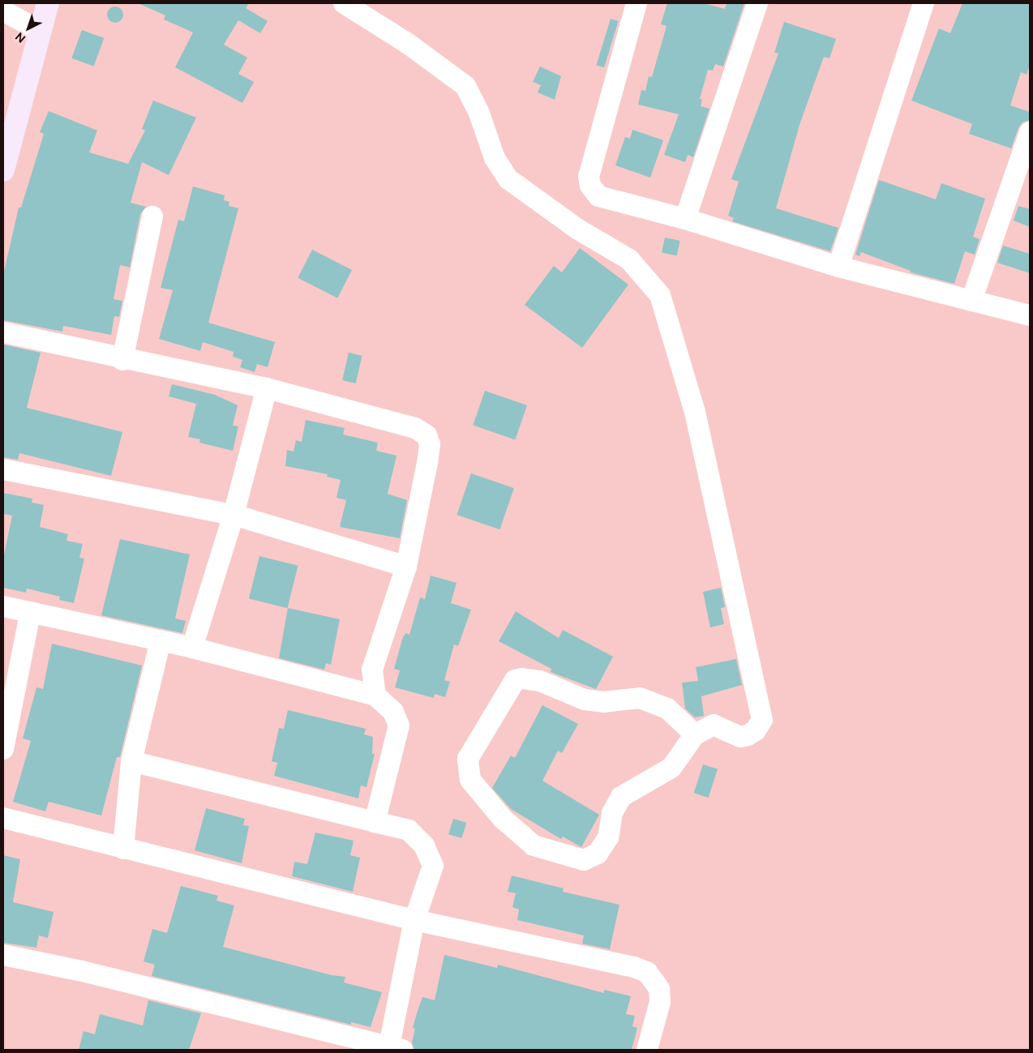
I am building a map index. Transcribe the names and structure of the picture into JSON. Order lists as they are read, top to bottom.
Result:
{
  "north": "bottom left"
}
